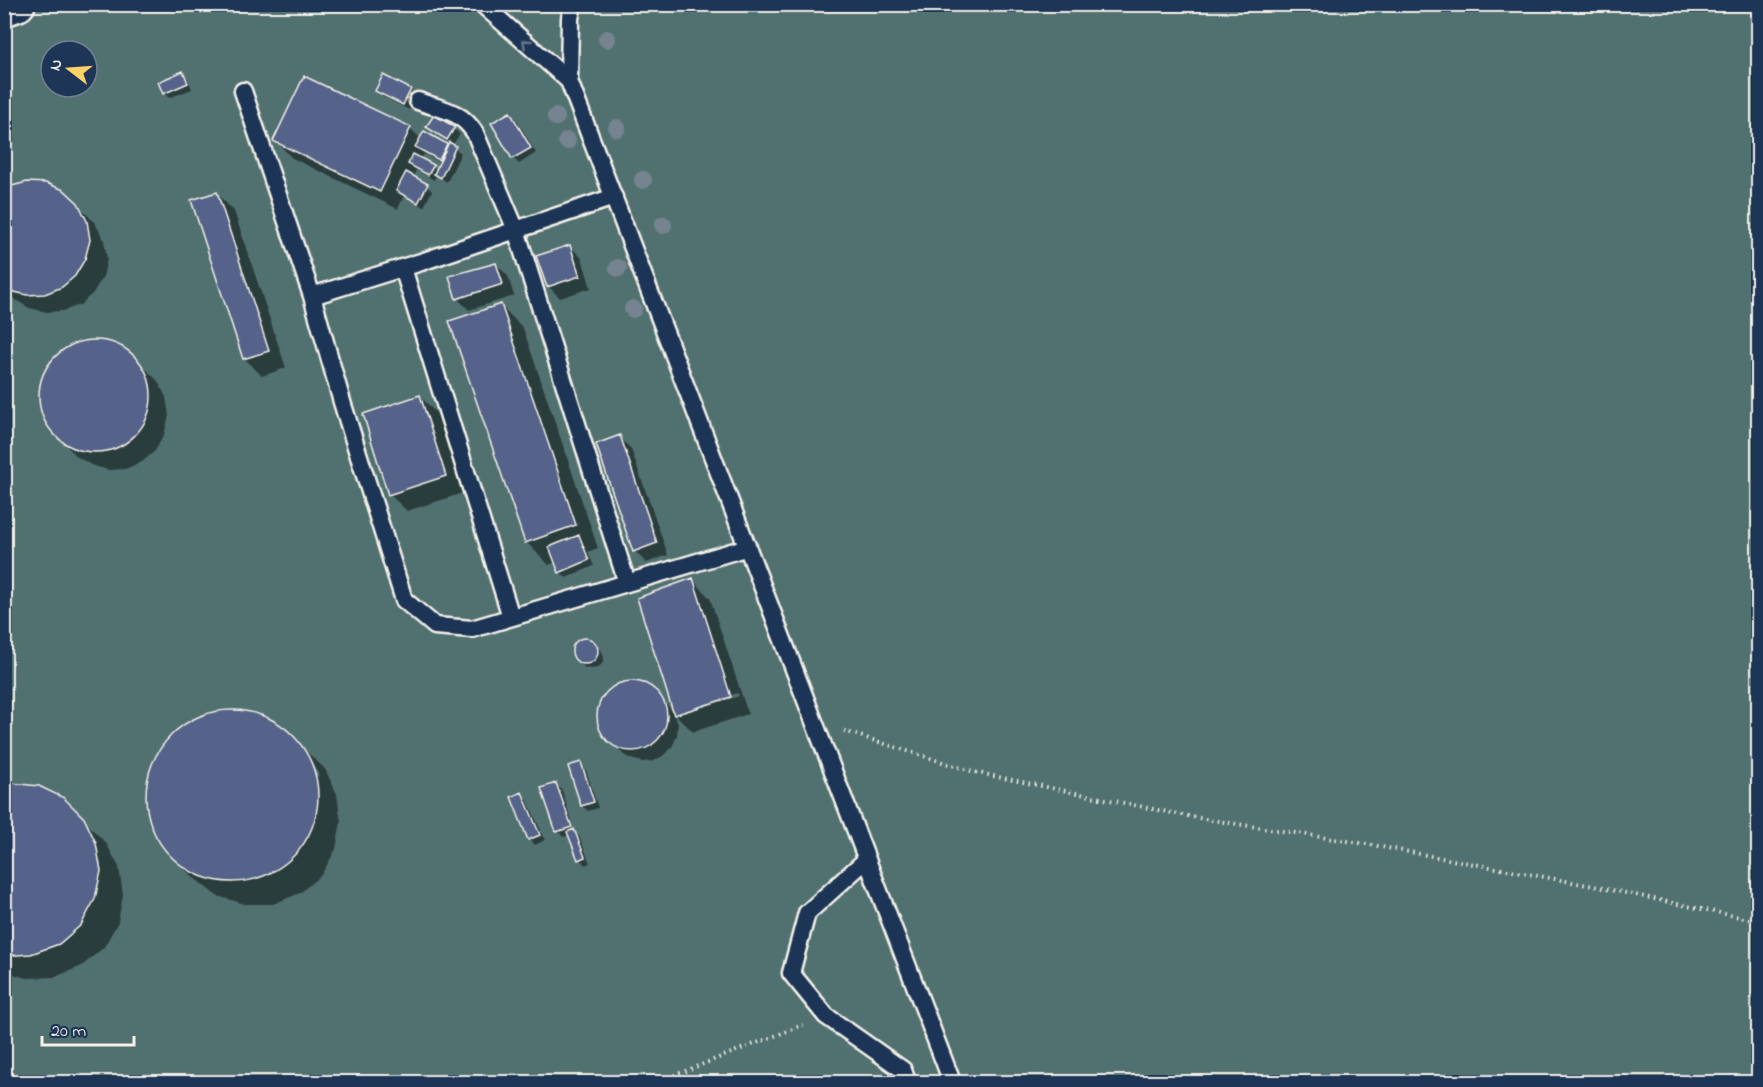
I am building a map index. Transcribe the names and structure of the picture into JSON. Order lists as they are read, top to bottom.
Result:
{
  "scale_bar": "20 m",
  "north": "left"
}
